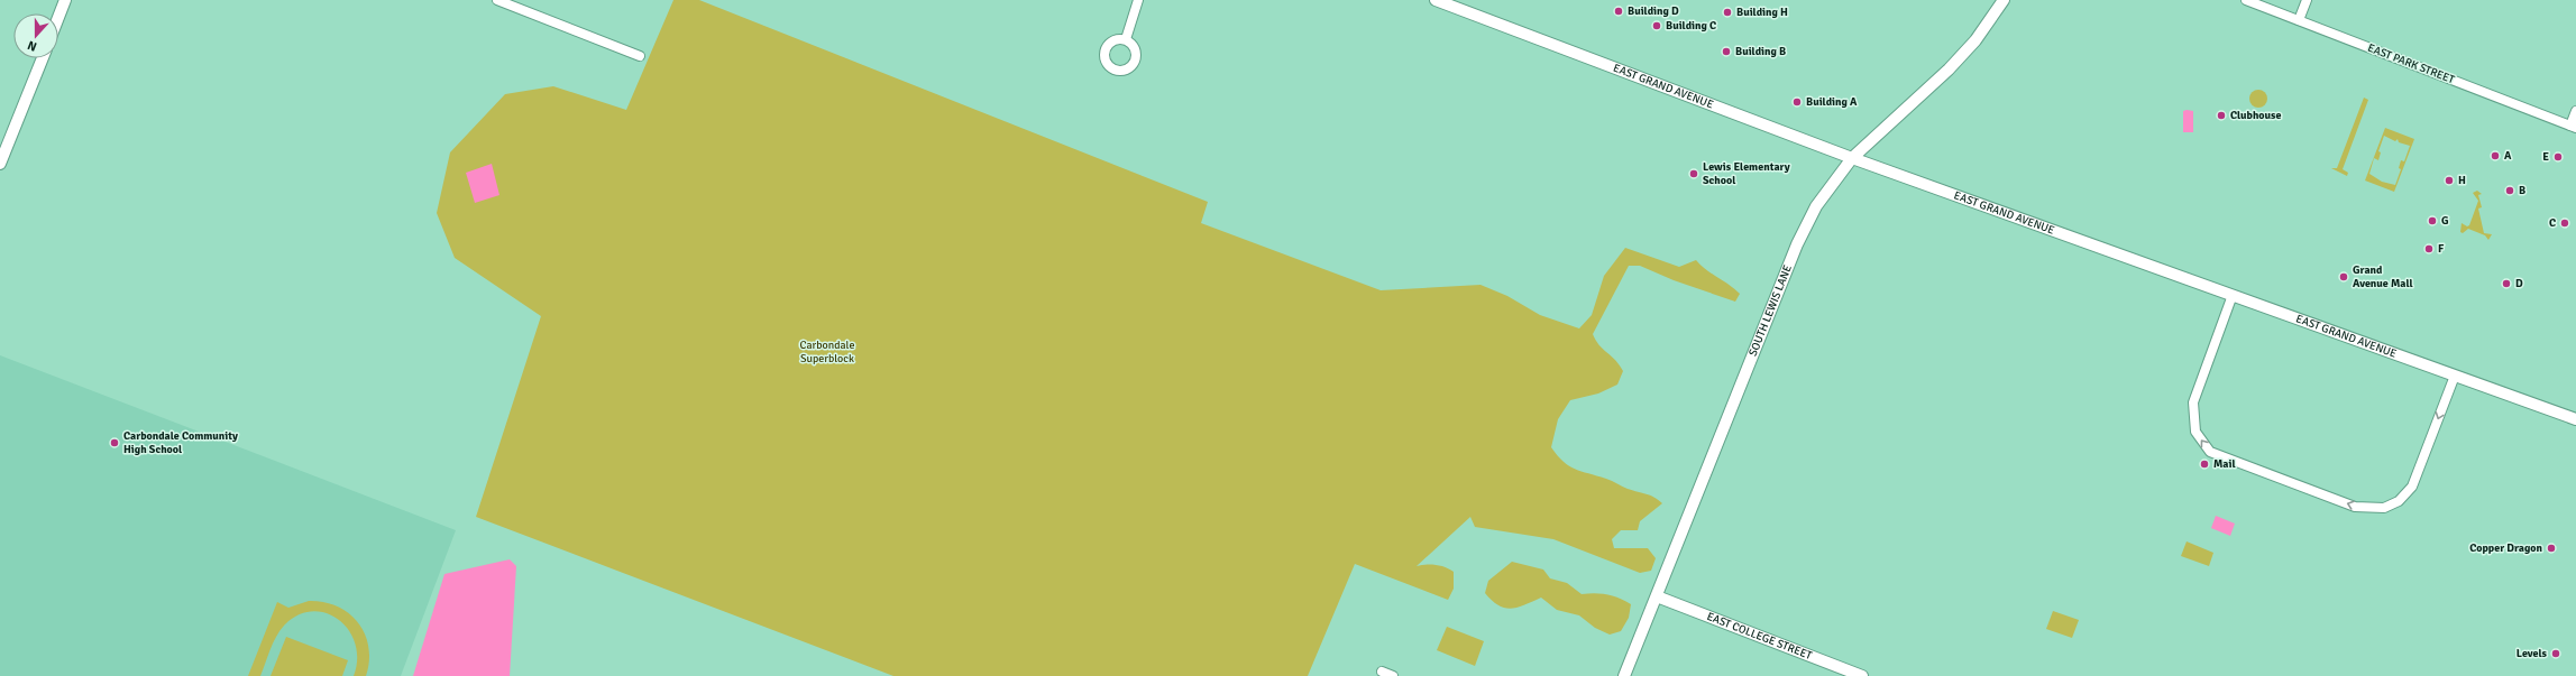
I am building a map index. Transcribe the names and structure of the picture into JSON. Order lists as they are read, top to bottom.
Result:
{
  "streets": {
    "street": [
      "EAST PARK STREET",
      "EAST GRAND AVENUE",
      "SOUTH LEWIS LANE",
      "EAST COLLEGE STREET"
    ]
  },
  "crossings": [
    ["EAST GRAND AVENUE", "SOUTH LEWIS LANE"],
    ["SOUTH LEWIS LANE", "EAST COLLEGE STREET"]
  ],
  "parks": ["Carbondale Superblock"],
  "places": [
    "Building D",
    "Building H",
    "Building C",
    "Building B",
    "Building A",
    "Clubhouse",
    "A",
    "E",
    "Lewis Elementary School",
    "H",
    "B",
    "G",
    "C",
    "F",
    "Grand Avenue Mall",
    "D",
    "Carbondale Community High School",
    "Mail",
    "Copper Dragon",
    "Levels"
  ],
  "north": "bottom"
}
